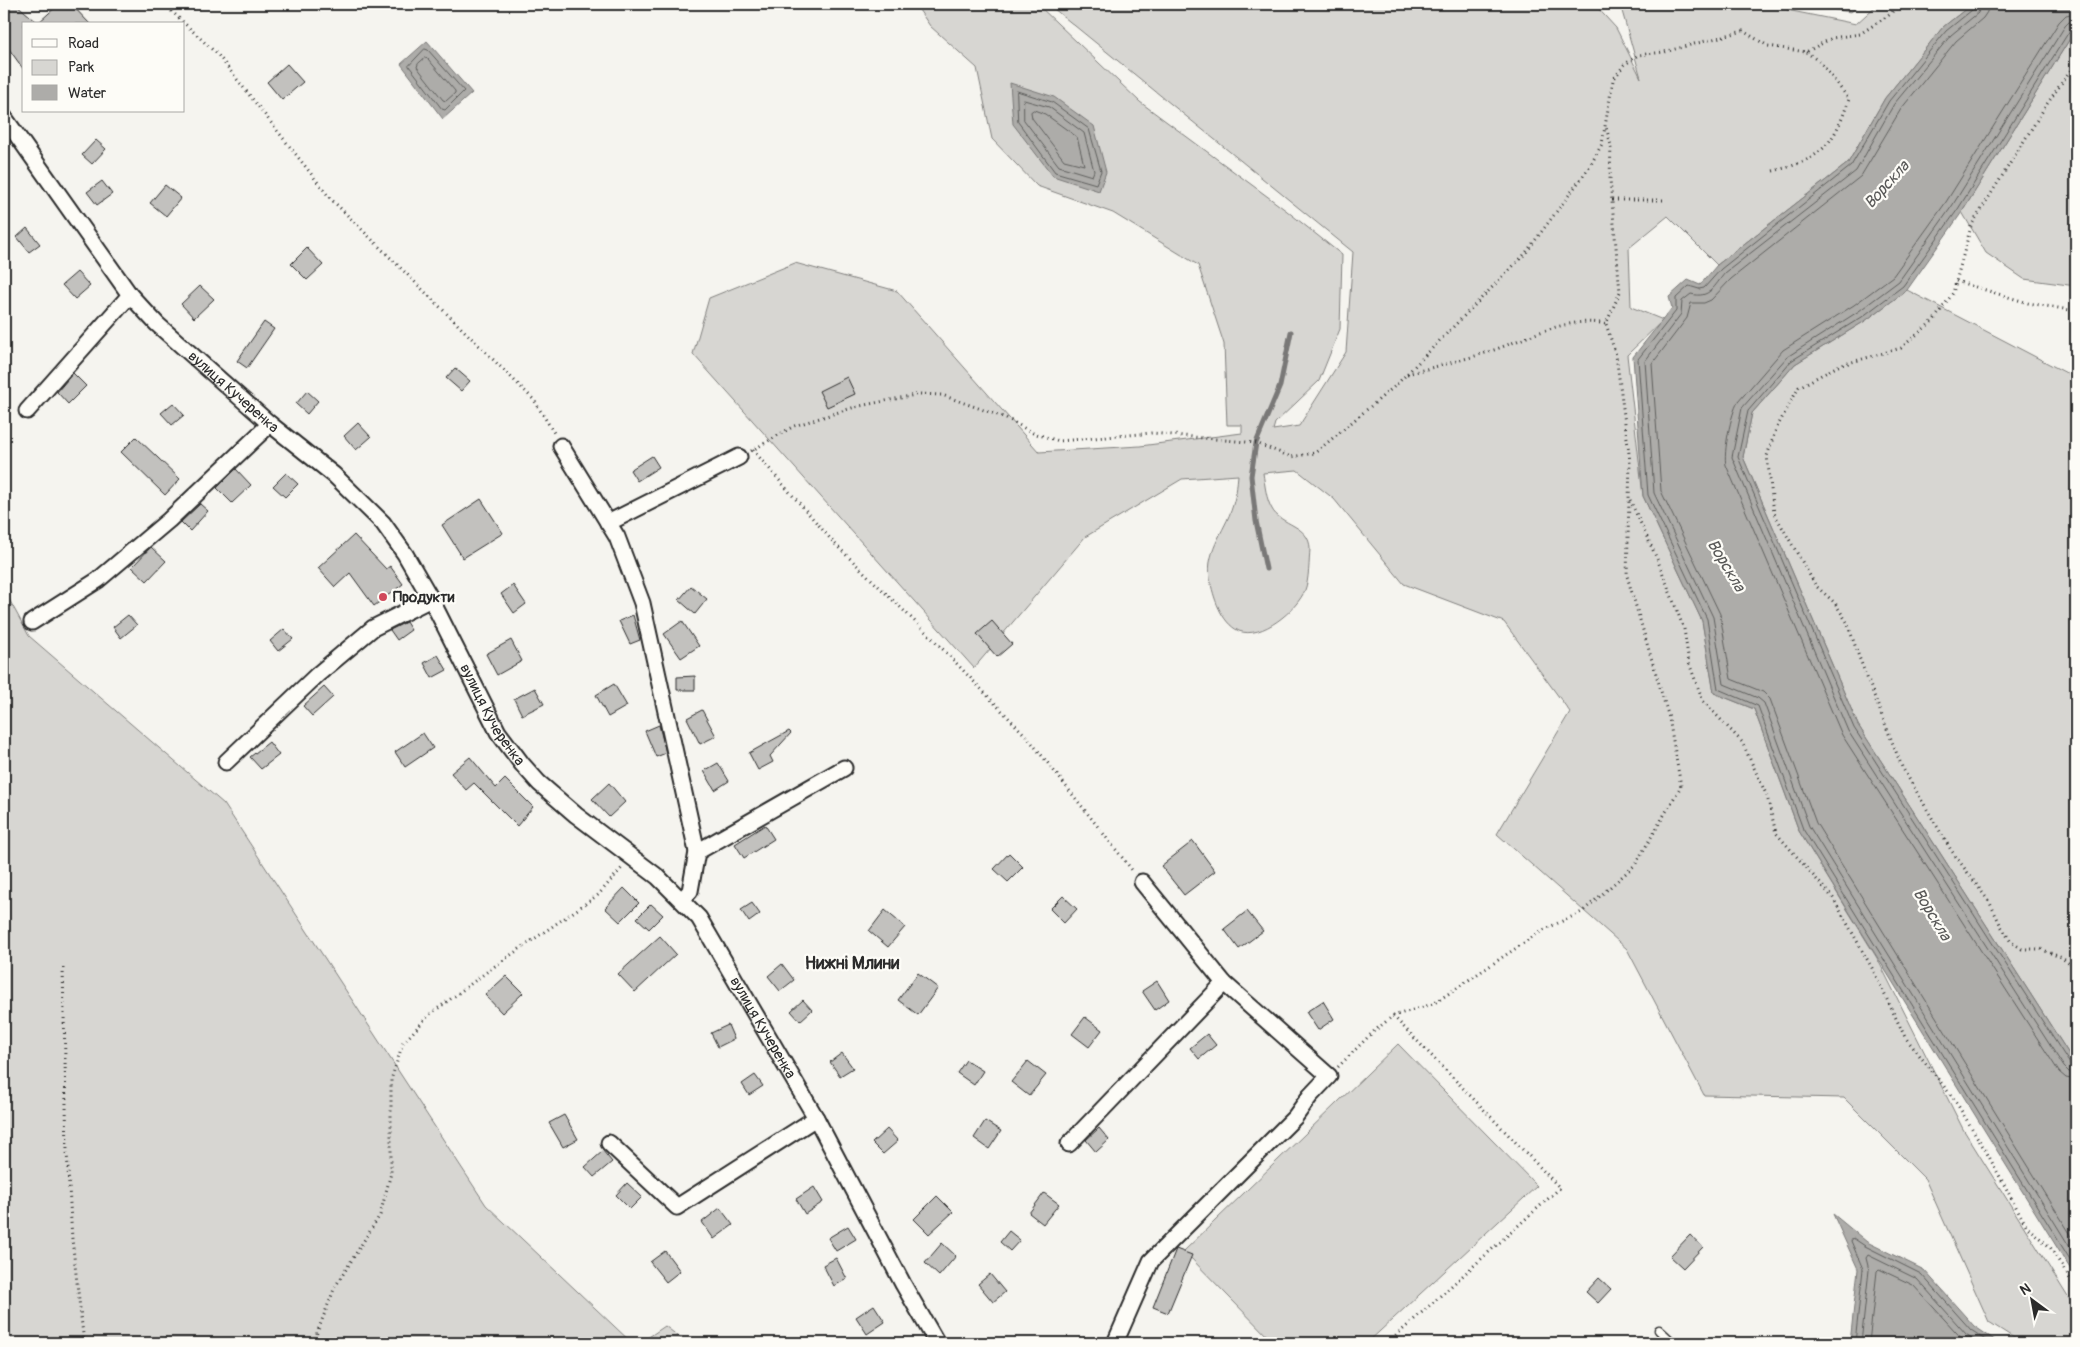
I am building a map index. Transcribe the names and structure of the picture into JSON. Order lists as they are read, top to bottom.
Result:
{
  "streets": {
    "street": ["вулиця Кучеренка"]
  },
  "districts": ["Нижні Млини"],
  "water": ["Ворскла"],
  "places": ["Продукти"],
  "legend": ["Road", "Park", "Water"],
  "north": "top left"
}
